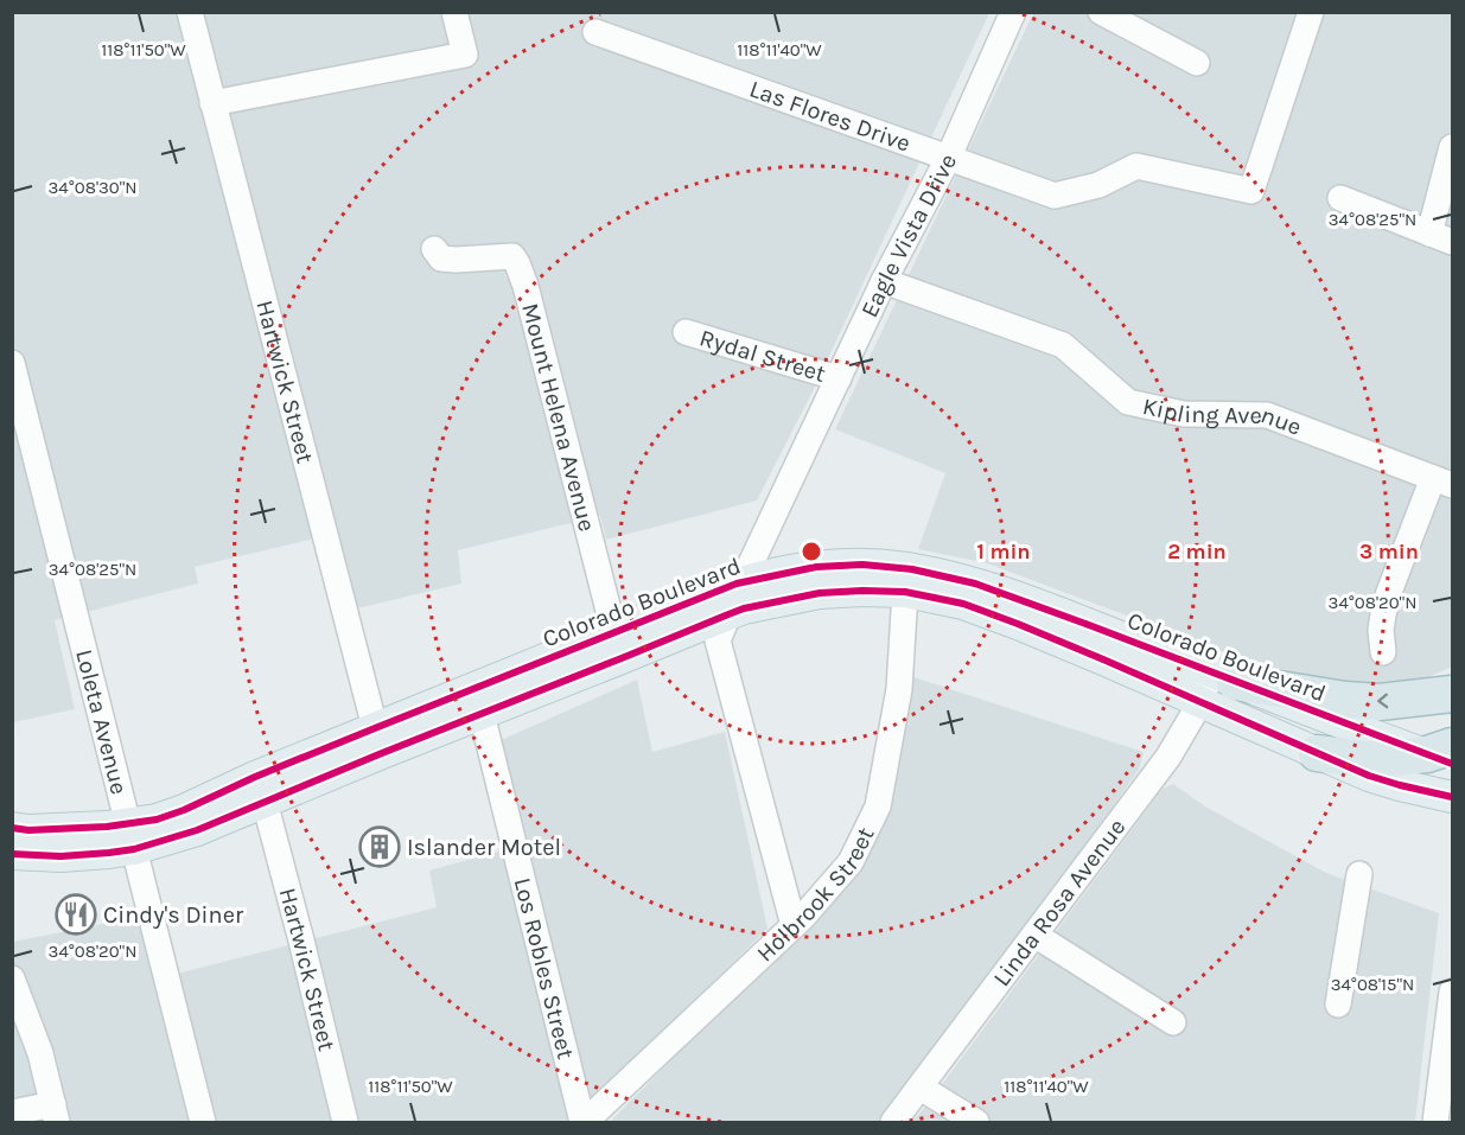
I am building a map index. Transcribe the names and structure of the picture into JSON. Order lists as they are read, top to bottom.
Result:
{
  "streets": {
    "main road": ["Colorado Boulevard"],
    "street": [
      "Las Flores Drive",
      "Eagle Vista Drive",
      "Rydal Street",
      "Hartwick Street",
      "Mount Helena Avenue",
      "Kipling Avenue",
      "Loleta Avenue",
      "Holbrook Street",
      "Linda Rosa Avenue",
      "Los Robles Street"
    ]
  },
  "crossings": [
    ["Las Flores Drive", "Eagle Vista Drive"],
    ["Eagle Vista Drive", "Rydal Street"],
    ["Eagle Vista Drive", "Kipling Avenue"],
    ["Eagle Vista Drive", "Colorado Boulevard"],
    ["Hartwick Street", "Colorado Boulevard"],
    ["Mount Helena Avenue", "Colorado Boulevard"],
    ["Colorado Boulevard", "Loleta Avenue"],
    ["Colorado Boulevard", "Holbrook Street"],
    ["Colorado Boulevard", "Linda Rosa Avenue"],
    ["Colorado Boulevard", "Los Robles Street"],
    ["Holbrook Street", "Los Robles Street"]
  ],
  "places": {
    "building": ["Islander Motel"],
    "restaurant": ["Cindy's Diner"]
  },
  "coordinates": [
    "118°11'50\"W",
    "118°11'40\"W",
    "34°08'30\"N",
    "34°08'25\"N",
    "34°08'20\"N",
    "34°08'15\"N"
  ],
  "rings": ["1 min", "2 min", "3 min"]
}
